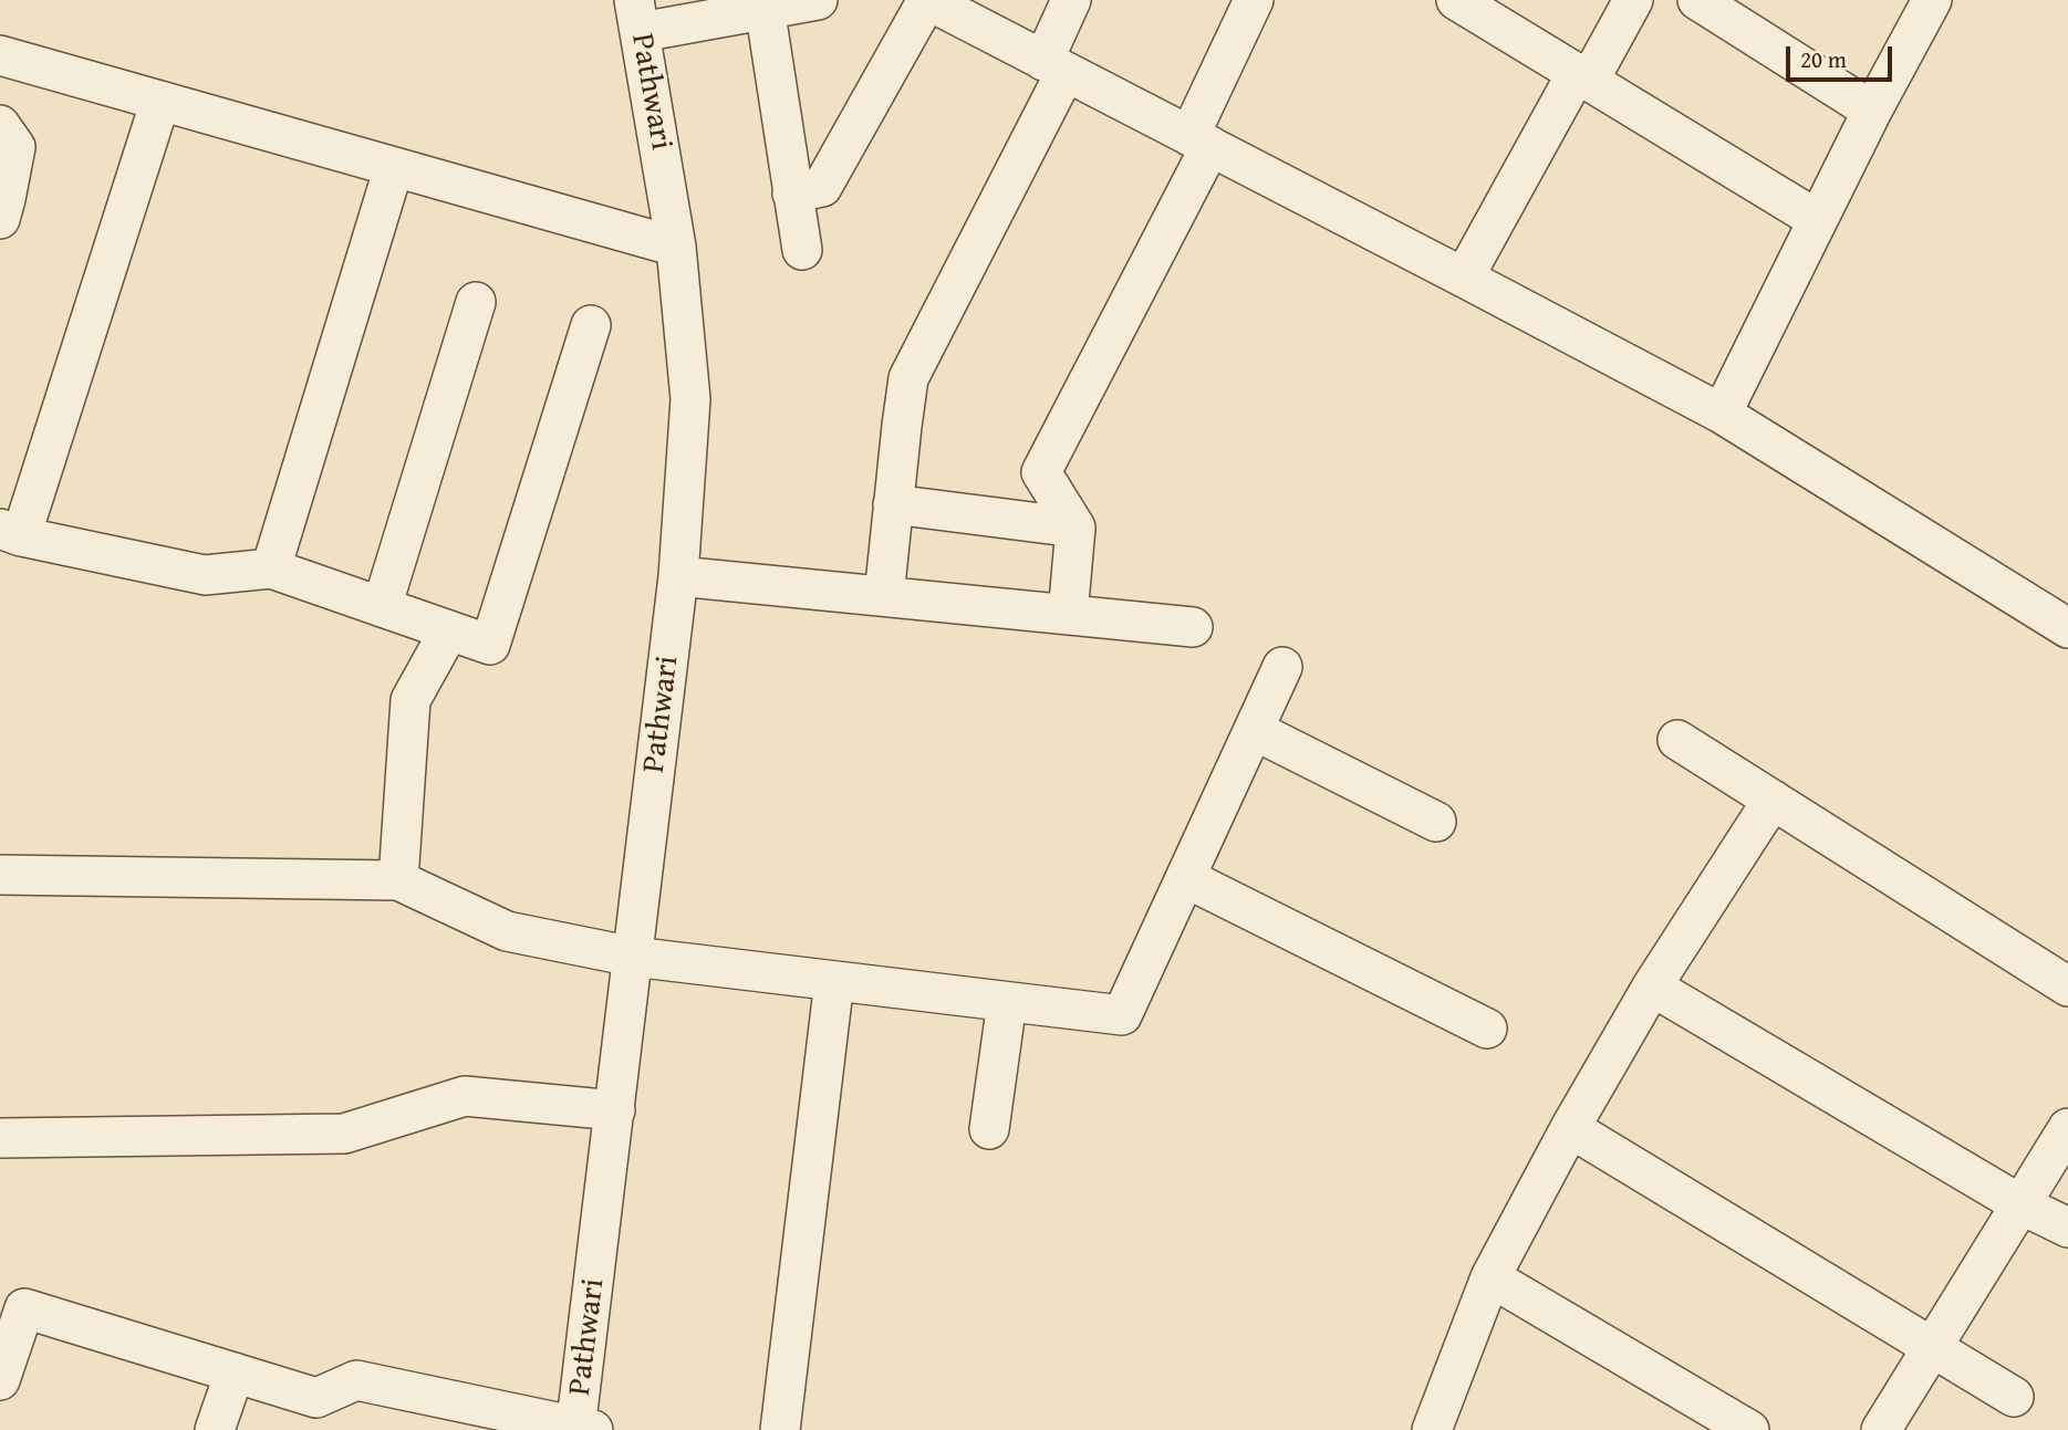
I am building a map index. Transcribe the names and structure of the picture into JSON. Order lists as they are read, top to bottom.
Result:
{
  "streets": {
    "street": ["Pathwari"]
  },
  "scale_bar": "20 m"
}
